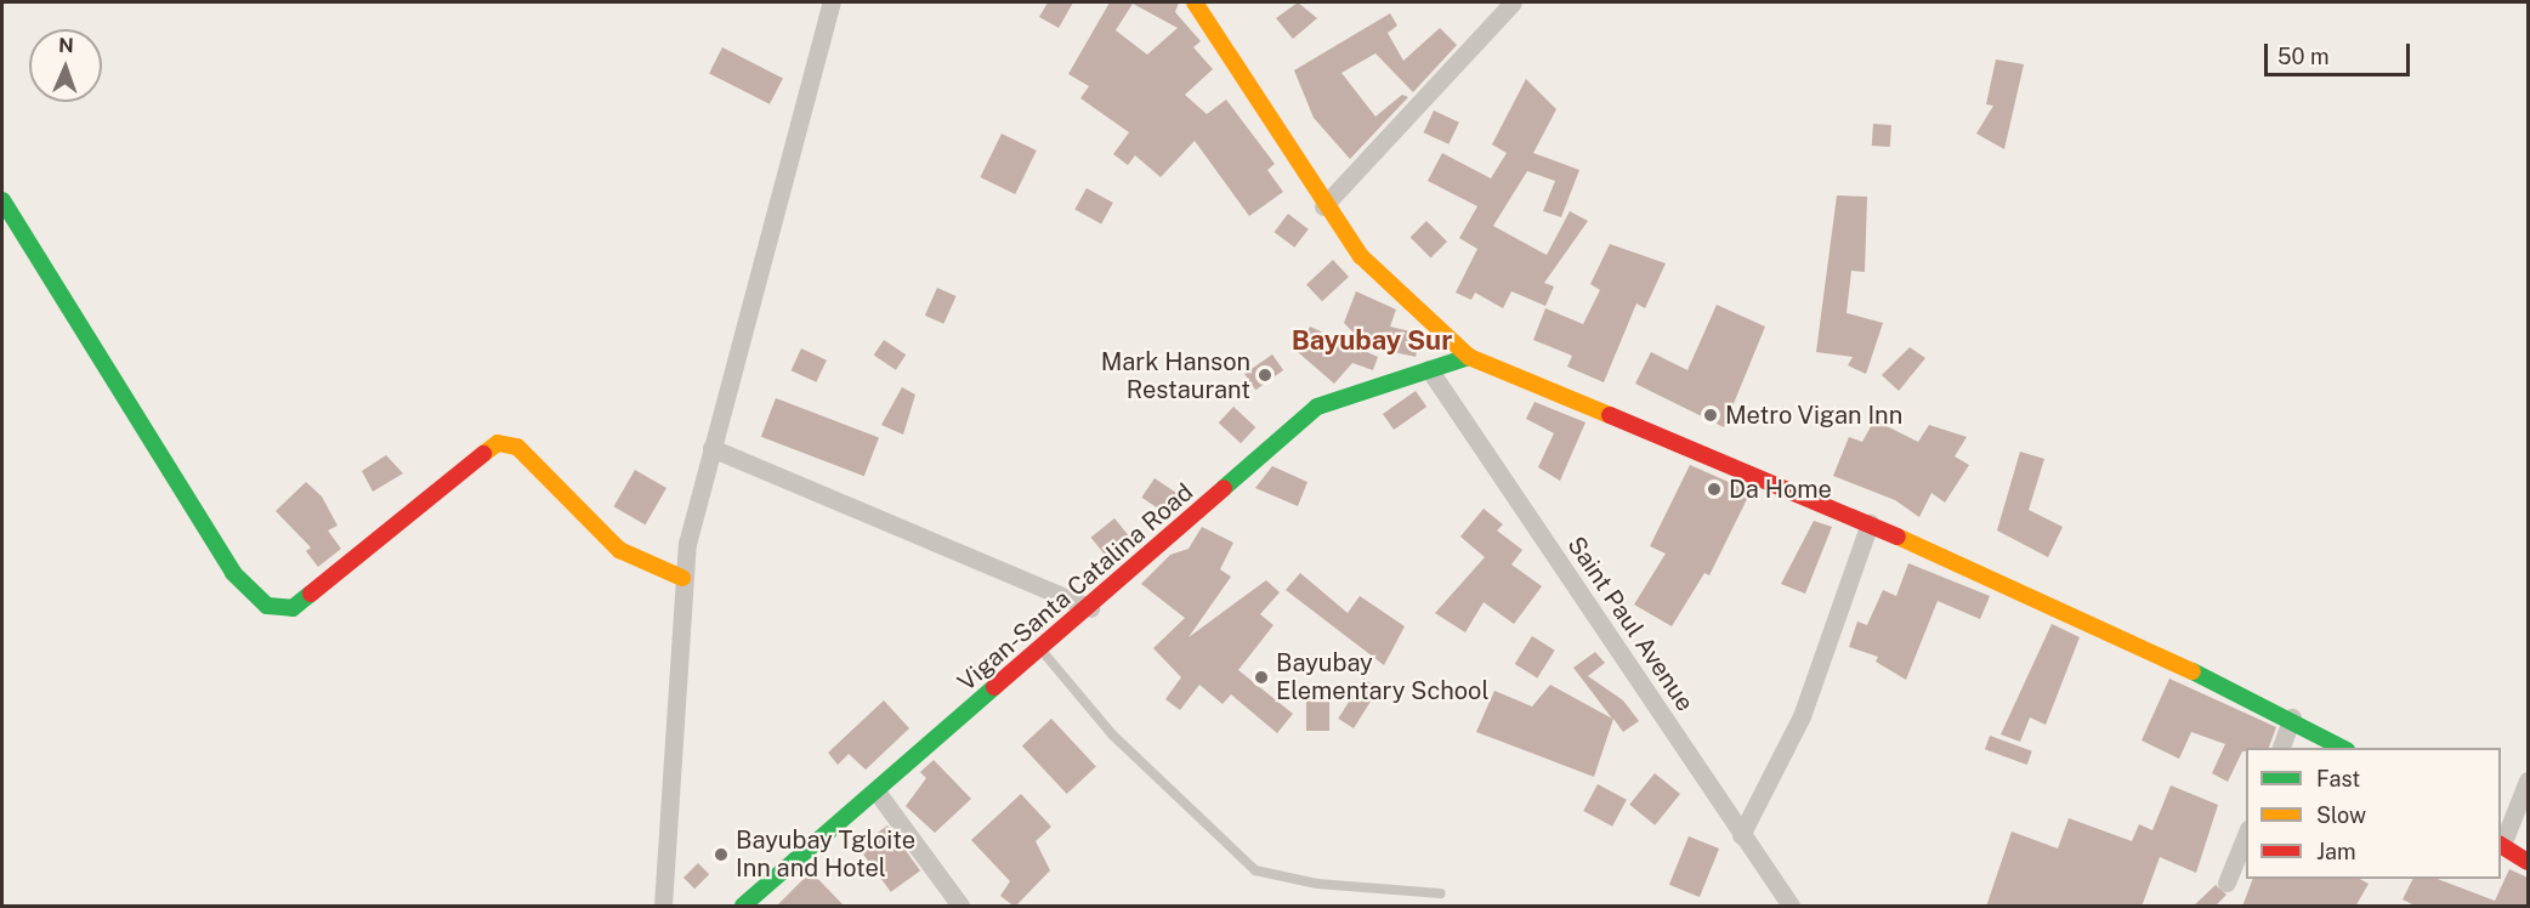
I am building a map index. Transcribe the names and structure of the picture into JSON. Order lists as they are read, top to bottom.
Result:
{
  "streets": {
    "main road": ["Vigan-Santa Catalina Road"],
    "street": ["Saint Paul Avenue"]
  },
  "crossings": [
    ["Vigan-Santa Catalina Road", "Saint Paul Avenue"]
  ],
  "districts": ["Bayubay Sur"],
  "places": [
    "Mark Hanson Restaurant",
    "Metro Vigan Inn",
    "Da Home",
    "Bayubay Elementary School",
    "Bayubay Tgloite Inn and Hotel"
  ],
  "legend": ["Fast", "Slow", "Jam"],
  "scale_bar": "50 m",
  "north": "top"
}
